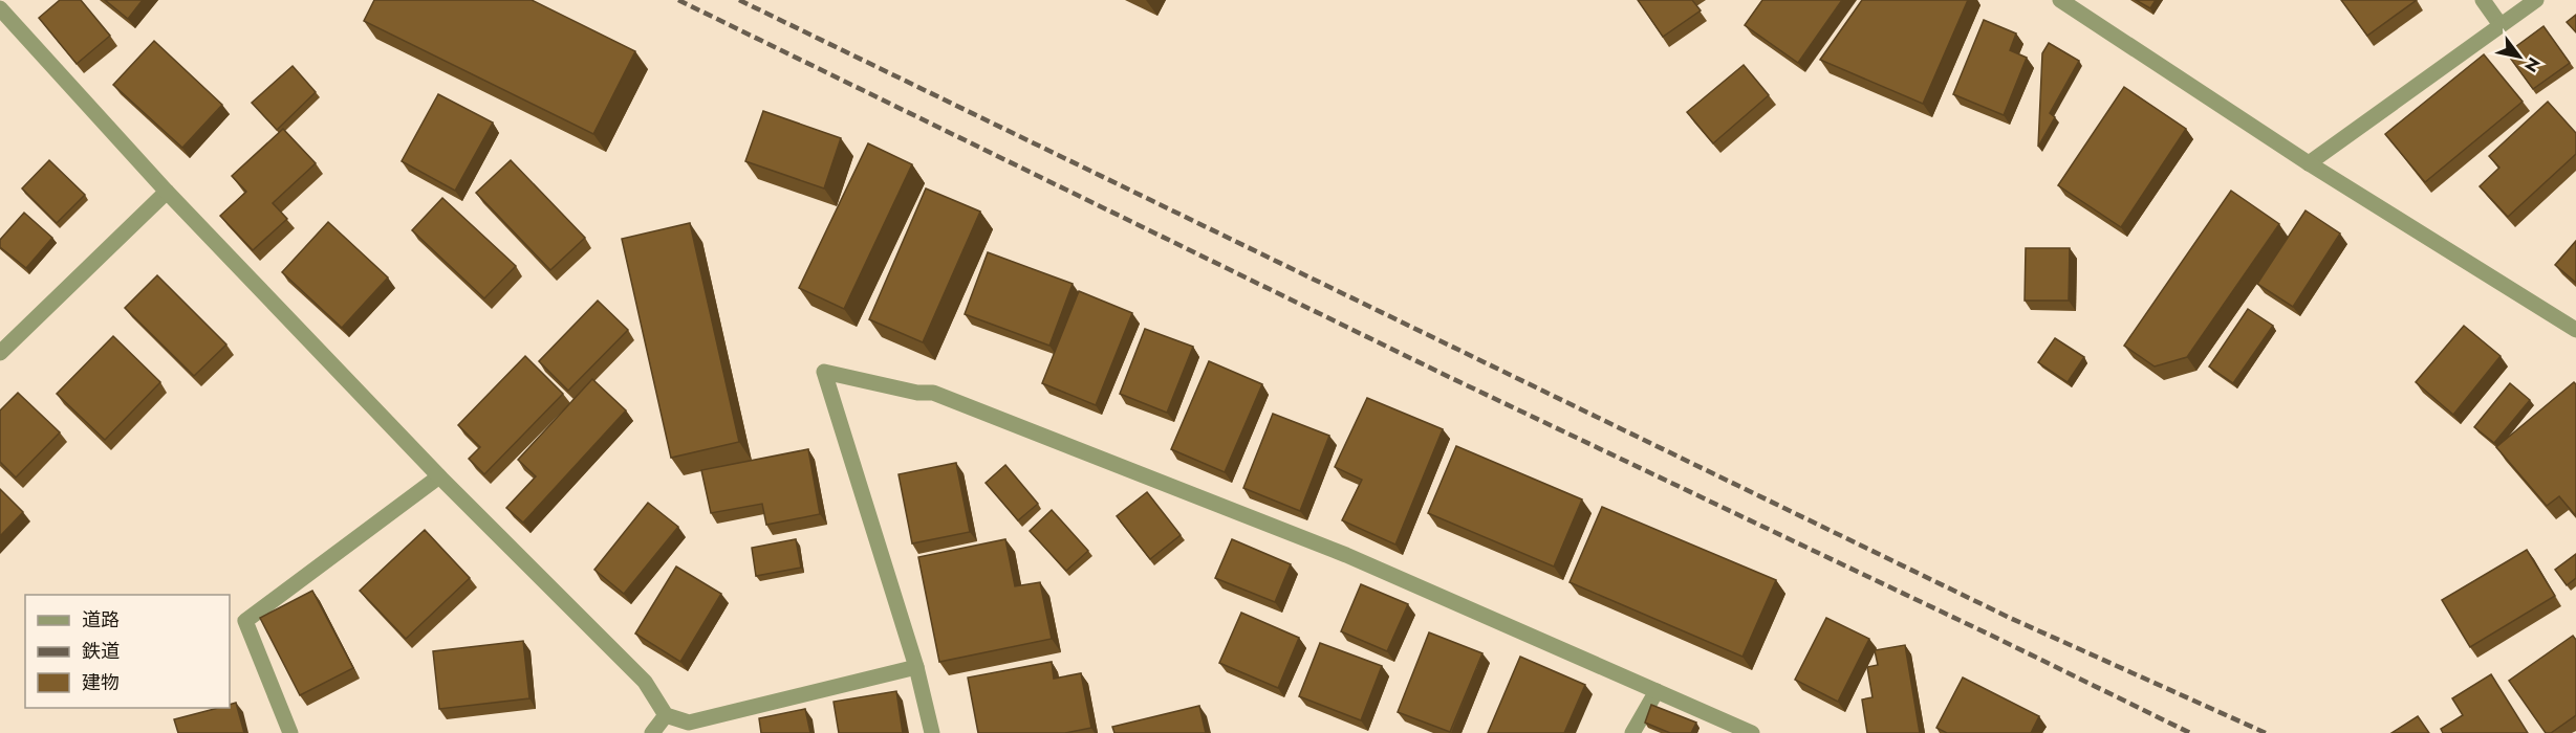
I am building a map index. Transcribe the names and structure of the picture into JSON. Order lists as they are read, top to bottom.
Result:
{
  "legend": ["道路", "鉄道", "建物"],
  "north": "bottom right"
}
